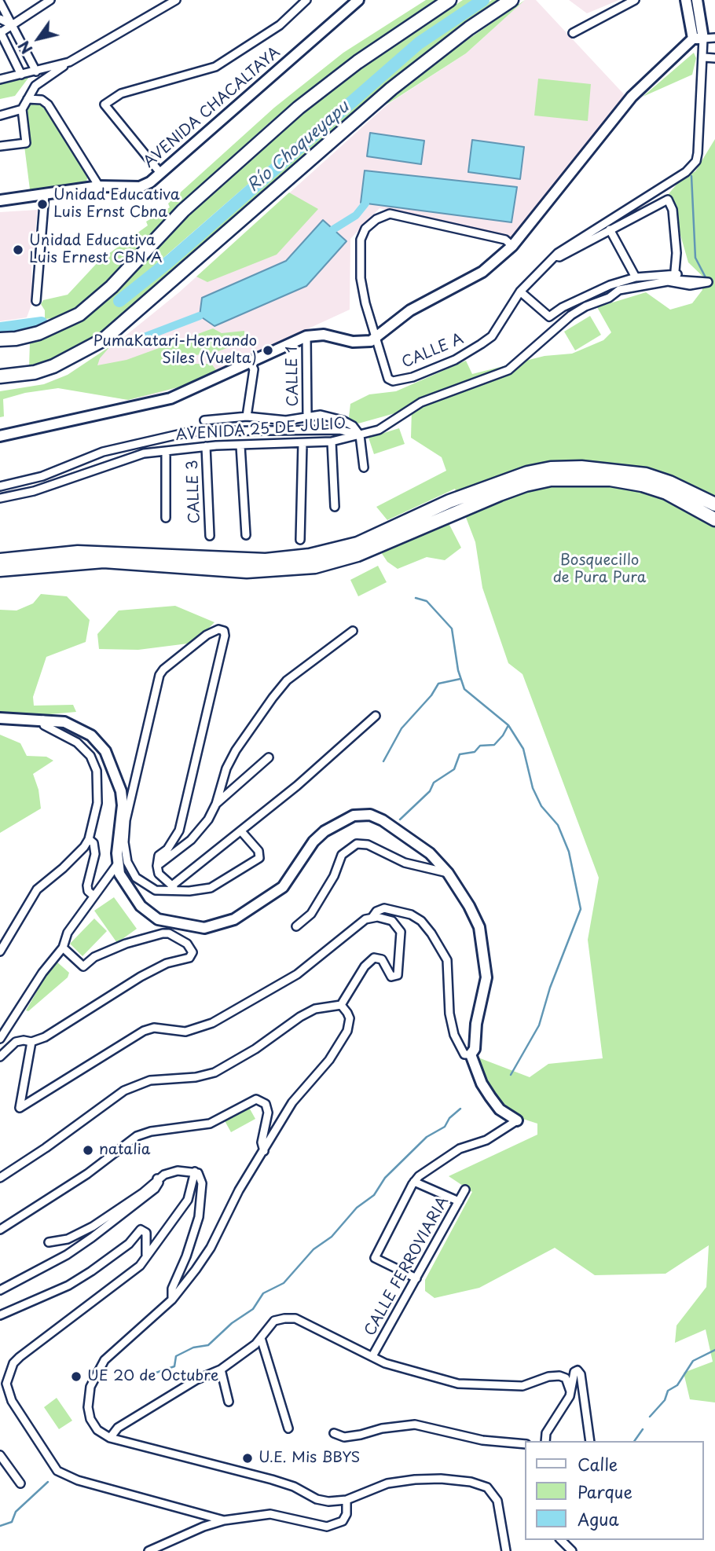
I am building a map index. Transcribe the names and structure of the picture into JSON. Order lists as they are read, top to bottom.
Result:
{
  "streets": {
    "street": [
      "AVENIDA CHACALTAYA",
      "CALLE A",
      "CALLE 1",
      "AVENIDA 25 DE JULIO",
      "CALLE 3",
      "CALLE FERROVIARIA"
    ]
  },
  "crossings": [
    ["AVENIDA 25 DE JULIO", "CALLE 3"]
  ],
  "water": ["Río Choqueyapu"],
  "parks": ["Bosquecillo de Pura Pura"],
  "places": [
    "Unidad Educativa Luis Ernst Cbna",
    "Unidad Educativa Luis Ernest CBN A",
    "PumaKatari-Hernando Siles (Vuelta)",
    "natalia",
    "UE 20 de Octubre",
    "U.E. Mis BBYS"
  ],
  "legend": ["Calle", "Parque", "Agua"],
  "north": "bottom left"
}
